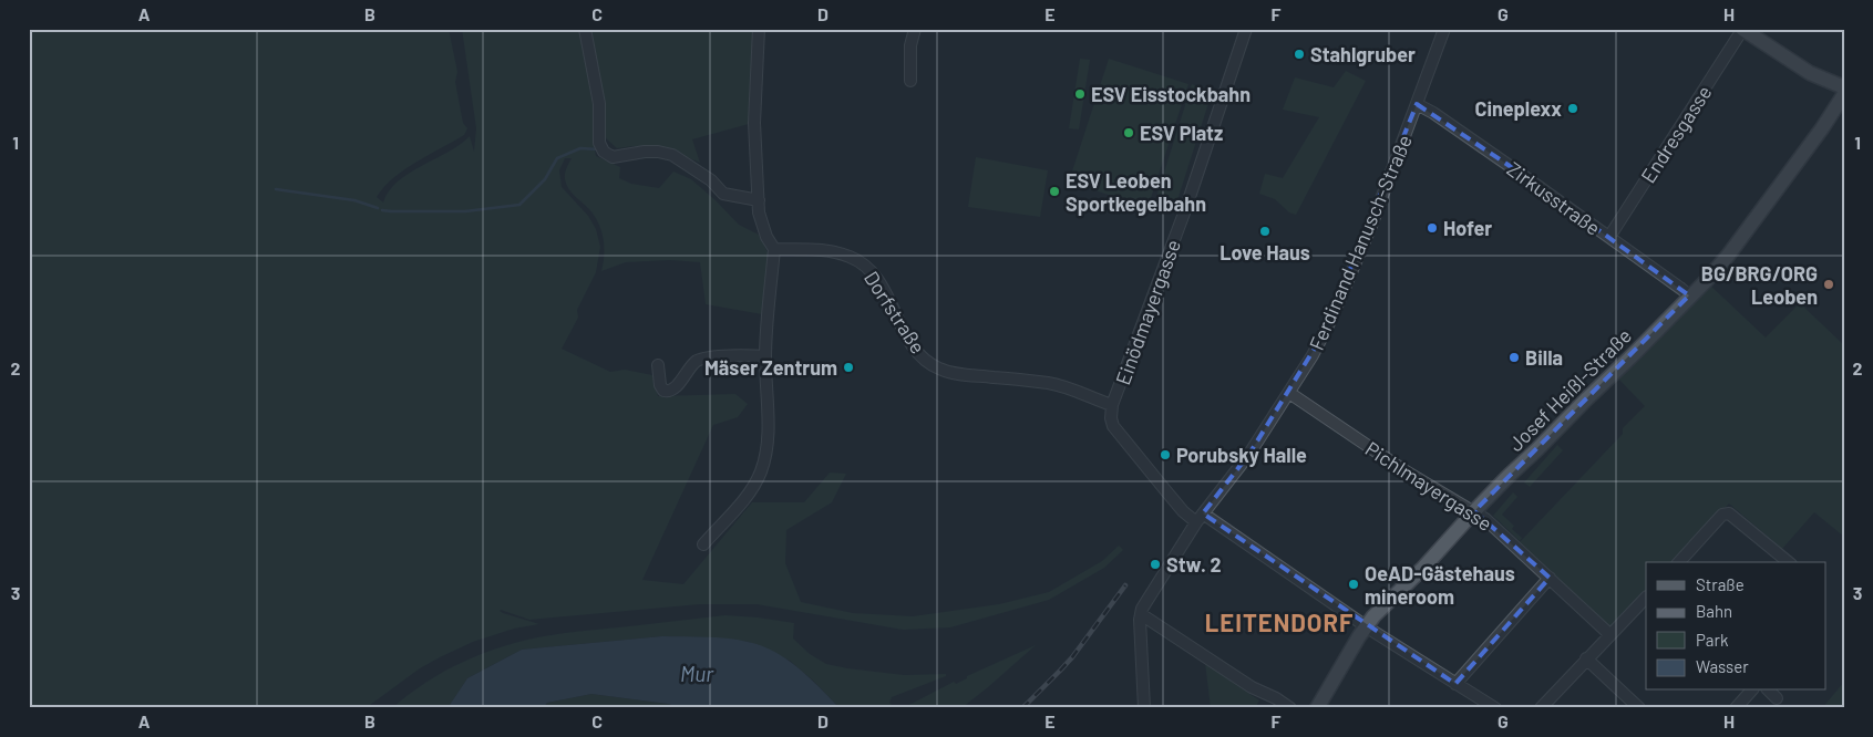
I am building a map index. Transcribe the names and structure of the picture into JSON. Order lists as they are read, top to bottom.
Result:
{
  "streets": {
    "main road": ["Josef Heißl-Straße"],
    "street": [
      "Endresgasse",
      "Zirkusstraße",
      "Ferdinand Hanusch-Straße",
      "Dorfstraße",
      "Einödmayergasse",
      "Pichlmayergasse"
    ]
  },
  "crossings": [
    ["Endresgasse", "Zirkusstraße"],
    ["Zirkusstraße", "Ferdinand Hanusch-Straße"],
    ["Zirkusstraße", "Josef Heißl-Straße"],
    ["Ferdinand Hanusch-Straße", "Pichlmayergasse"],
    ["Dorfstraße", "Einödmayergasse"],
    ["Josef Heißl-Straße", "Pichlmayergasse"]
  ],
  "districts": ["LEITENDORF"],
  "water": ["Mur"],
  "places": [
    "Stahlgruber",
    "ESV Eisstockbahn",
    "Cineplexx",
    "ESV Platz",
    "ESV Leoben Sportkegelbahn",
    "Hofer",
    "Love Haus",
    "BG/BRG/ORG Leoben",
    "Billa",
    "Mäser Zentrum",
    "Porubsky Halle",
    "Stw. 2",
    "OeAD-Gästehaus mineroom"
  ],
  "legend": [
    "Straße",
    "Bahn",
    "Park",
    "Wasser"
  ],
  "grid": {
    "columns": [
      "A",
      "B",
      "C",
      "D",
      "E",
      "F",
      "G",
      "H"
    ],
    "rows": ["1", "2", "3"]
  }
}
